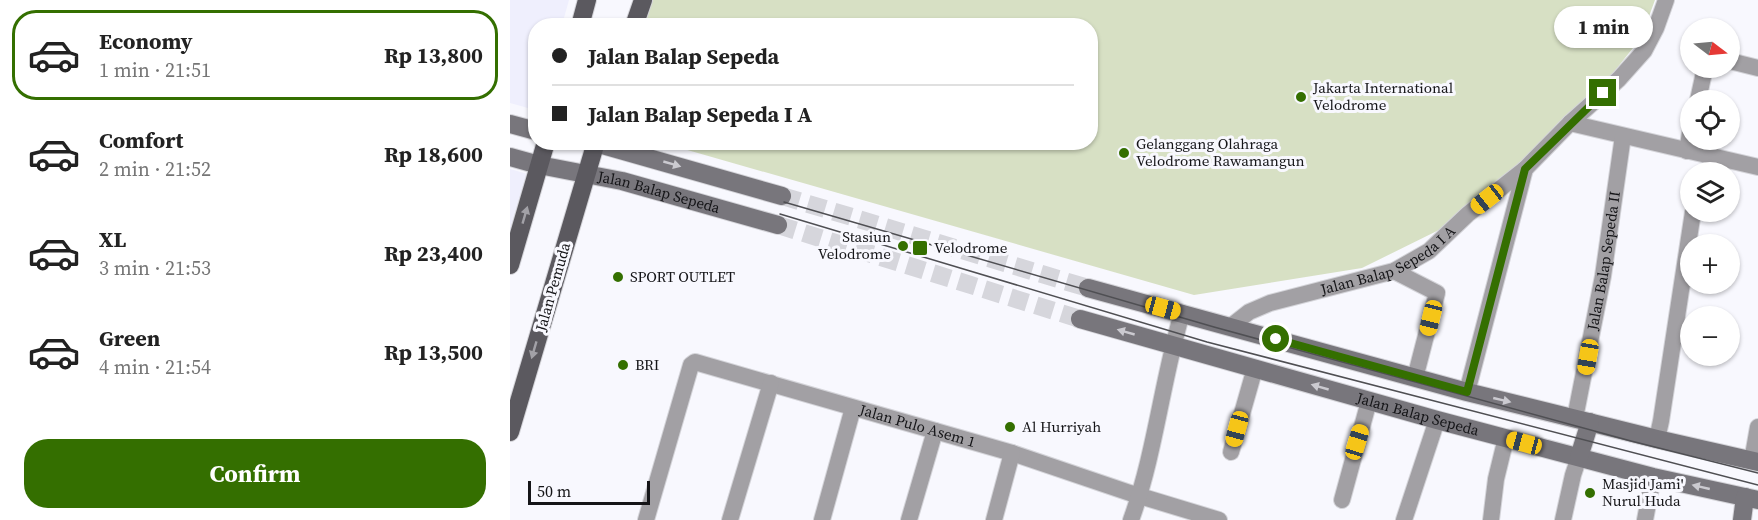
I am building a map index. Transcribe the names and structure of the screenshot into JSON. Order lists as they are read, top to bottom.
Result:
{
  "streets": {
    "main road": ["Jalan Balap Sepeda", "Jalan Pemuda"],
    "street": ["Jalan Balap Sepeda I A", "Jalan Balap Sepeda II", "Jalan Pulo Asem 1"]
  },
  "crossings": [
    ["Jalan Balap Sepeda", "Jalan Pemuda"]
  ],
  "places": {
    "other": [
      "Jakarta International Velodrome",
      "Gelanggang Olahraga Velodrome Rawamangun",
      "Stasiun Velodrome",
      "SPORT OUTLET",
      "BRI",
      "Al Hurriyah",
      "Masjid Jami' Nurul Huda"
    ],
    "transit": ["Velodrome"]
  },
  "scale_bar": "50 m",
  "north": "right",
  "page": {
    "bubble": "1 min",
    "list": [
      {
        "name": "Economy",
        "note": "1 min · 21:51",
        "value": "Rp 13,800"
      },
      {
        "name": "Comfort",
        "note": "2 min · 21:52",
        "value": "Rp 18,600"
      },
      {
        "name": "XL",
        "note": "3 min · 21:53",
        "value": "Rp 23,400"
      },
      {
        "name": "Green",
        "note": "4 min · 21:54",
        "value": "Rp 13,500"
      }
    ],
    "map_buttons": ["+", "−"],
    "banner": ["Jalan Balap Sepeda", "Jalan Balap Sepeda I A"],
    "buttons": "Confirm",
    "scale": "50 m"
  }
}
